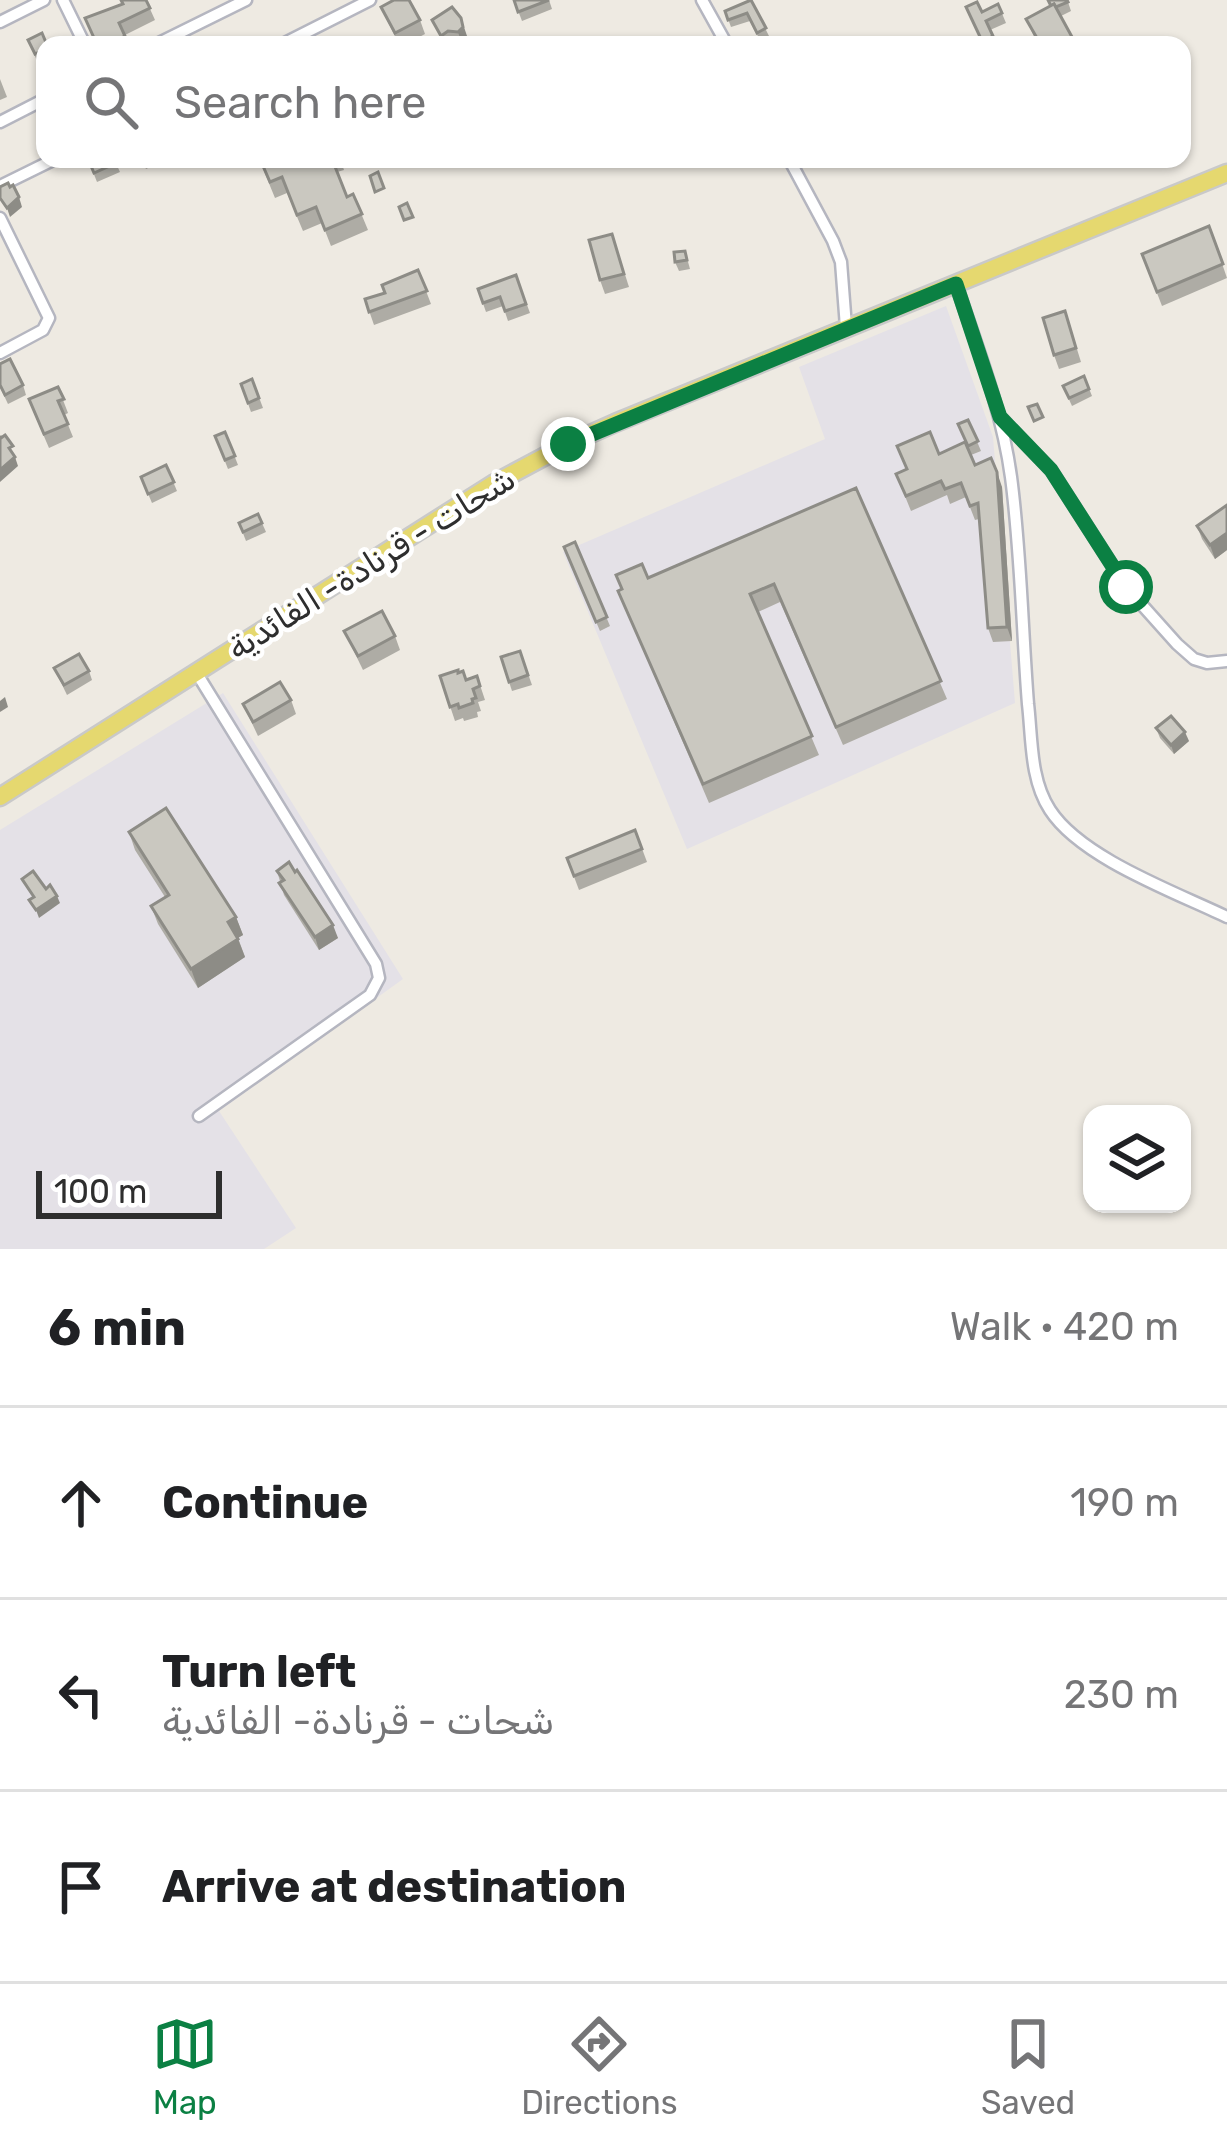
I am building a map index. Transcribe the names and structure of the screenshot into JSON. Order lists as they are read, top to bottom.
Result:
{
  "streets": {
    "main road": ["شحات - قرنادة- الفائدية"]
  },
  "scale_bar": "100 m",
  "page": {
    "search": "Search here",
    "scale": "100 m",
    "heading": ["6 min", "Walk · 420 m"],
    "list": [
      ["Continue", "190 m"],
      ["Turn left", "شحات - قرنادة- الفائدية", "230 m"],
      "Arrive at destination"
    ],
    "nav": ["Map", "Directions", "Saved"]
  }
}
